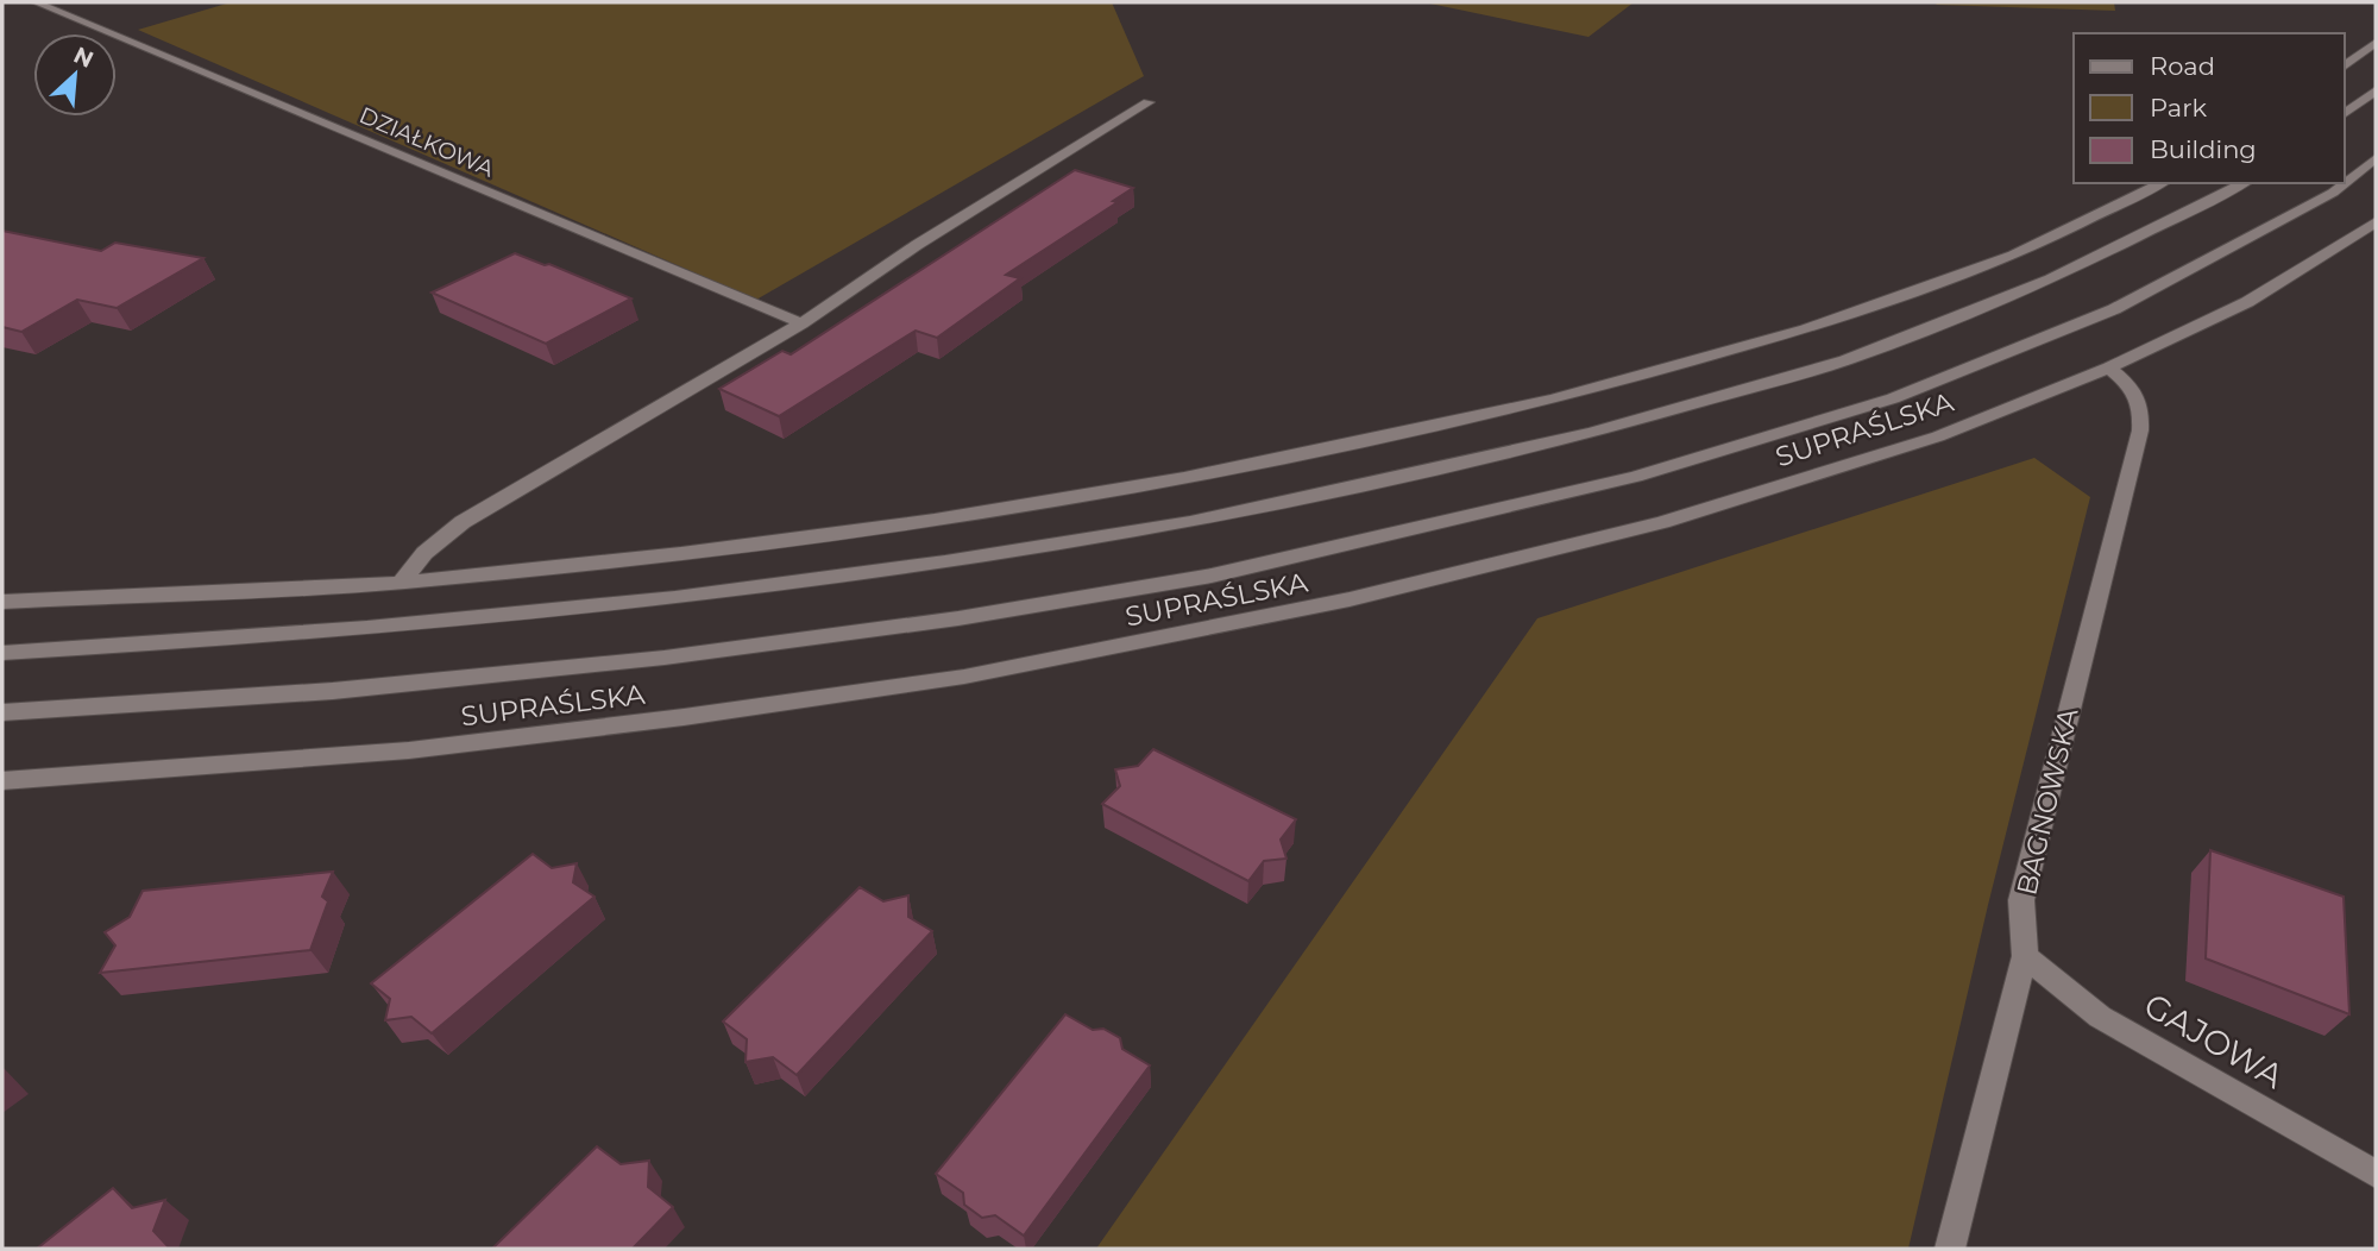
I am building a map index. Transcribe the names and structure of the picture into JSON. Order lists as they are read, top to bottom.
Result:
{
  "streets": {
    "street": [
      "DZIAŁKOWA",
      "SUPRAŚLSKA",
      "BAGNOWSKA",
      "GAJOWA"
    ]
  },
  "crossings": [
    ["SUPRAŚLSKA", "BAGNOWSKA"],
    ["BAGNOWSKA", "GAJOWA"]
  ],
  "legend": ["Road", "Park", "Building"],
  "north": "top right"
}
